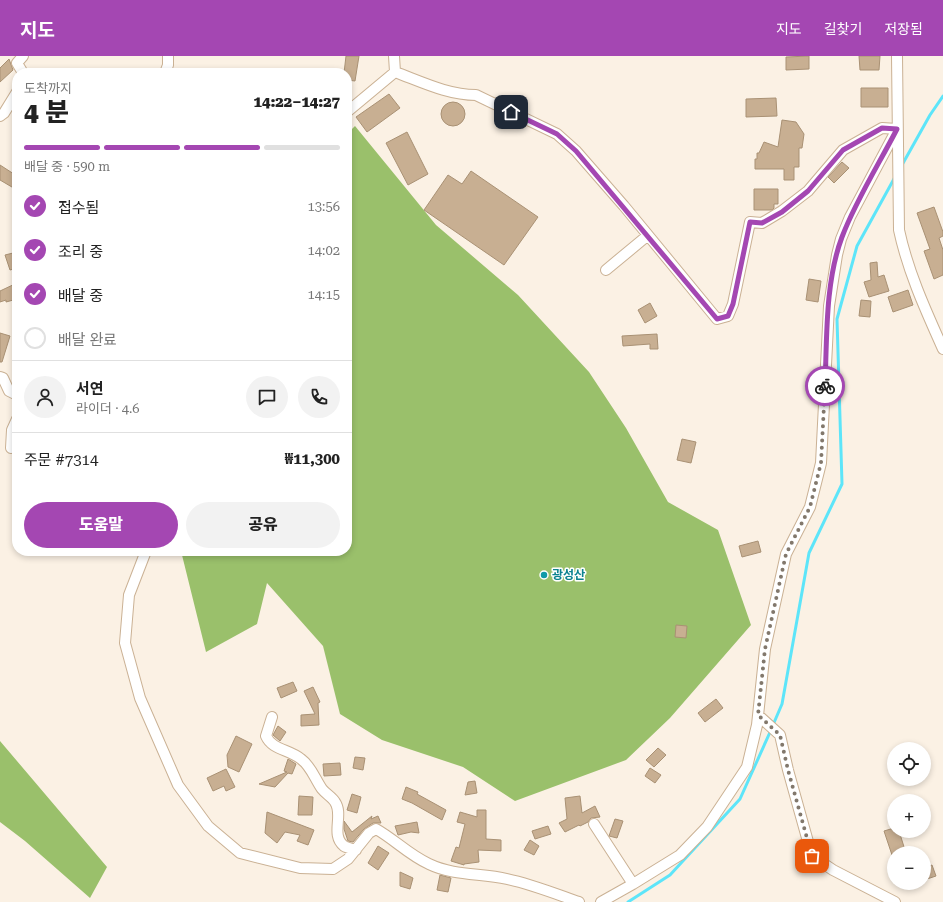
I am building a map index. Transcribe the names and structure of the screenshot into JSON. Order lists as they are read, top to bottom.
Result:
{
  "places": ["광성산"],
  "page": {
    "header": "지도",
    "nav": ["지도", "길찾기", "저장됨"],
    "heading": ["4 분", "도착까지", "14:22–14:27"],
    "panel": [
      "서연",
      "라이더 · 4.6",
      "주문 #7314",
      "₩11,300"
    ],
    "bar": "배달 중 · 590 m",
    "list": [
      ["접수됨", "13:56"],
      ["조리 중", "14:02"],
      ["배달 중", "14:15"],
      "배달 완료"
    ],
    "buttons": ["도움말", "공유"],
    "map_buttons": ["+", "−"]
  }
}
